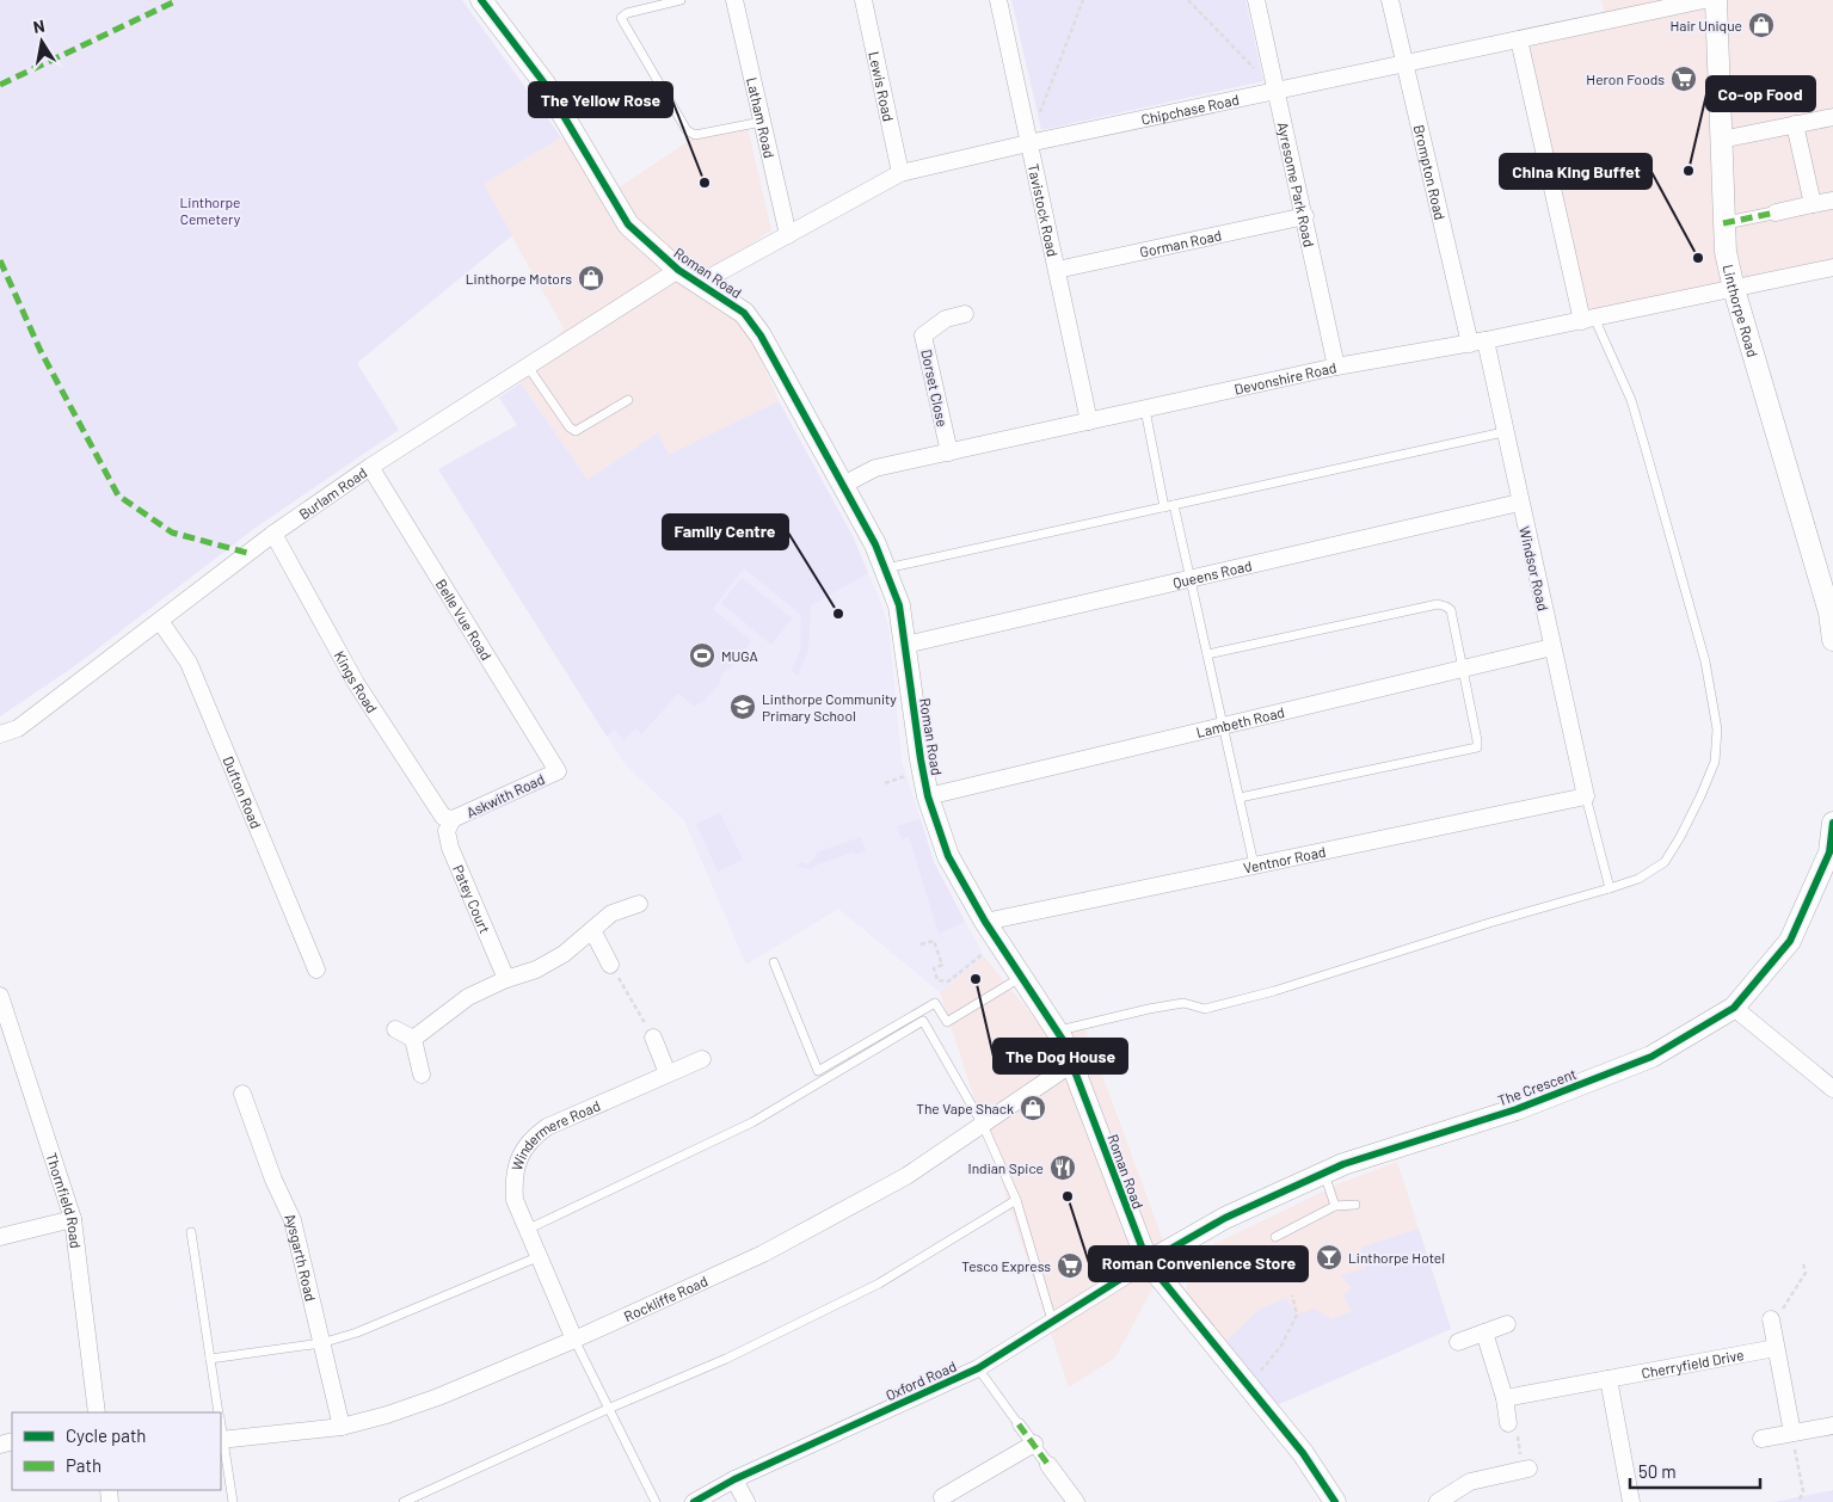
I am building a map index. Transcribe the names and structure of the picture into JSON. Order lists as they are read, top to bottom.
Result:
{
  "streets": {
    "street": [
      "Lewis Road",
      "Chipchase Road",
      "Latham Road",
      "Brompton Road",
      "Ayresome Park Road",
      "Tavistock Road",
      "Gorman Road",
      "Roman Road",
      "Linthorpe Road",
      "Devonshire Road",
      "Dorset Close",
      "Burlam Road",
      "Windsor Road",
      "Queens Road",
      "Belle Vue Road",
      "Kings Road",
      "Lambeth Road",
      "Dufton Road",
      "Askwith Road",
      "Ventnor Road",
      "Patey Court",
      "The Crescent",
      "Windermere Road",
      "Thornfield Road",
      "Aysgarth Road",
      "Rockliffe Road",
      "Cherryfield Drive",
      "Oxford Road"
    ]
  },
  "crossings": [
    ["Lewis Road", "Chipchase Road"],
    ["Chipchase Road", "Latham Road"],
    ["Chipchase Road", "Brompton Road"],
    ["Chipchase Road", "Ayresome Park Road"],
    ["Chipchase Road", "Tavistock Road"],
    ["Chipchase Road", "Roman Road"],
    ["Brompton Road", "Devonshire Road"],
    ["Brompton Road", "Windsor Road"],
    ["Ayresome Park Road", "Gorman Road"],
    ["Ayresome Park Road", "Devonshire Road"],
    ["Tavistock Road", "Gorman Road"],
    ["Tavistock Road", "Devonshire Road"],
    ["Roman Road", "Devonshire Road"],
    ["Roman Road", "Burlam Road"],
    ["Roman Road", "Queens Road"],
    ["Roman Road", "Lambeth Road"],
    ["Roman Road", "Ventnor Road"],
    ["Roman Road", "The Crescent"],
    ["Roman Road", "Rockliffe Road"],
    ["Roman Road", "Oxford Road"],
    ["Linthorpe Road", "Devonshire Road"],
    ["Devonshire Road", "Dorset Close"],
    ["Devonshire Road", "Windsor Road"],
    ["Burlam Road", "Belle Vue Road"],
    ["Burlam Road", "Kings Road"],
    ["Burlam Road", "Dufton Road"],
    ["Windsor Road", "Queens Road"],
    ["Windsor Road", "Lambeth Road"],
    ["Windsor Road", "Ventnor Road"],
    ["Belle Vue Road", "Askwith Road"],
    ["Kings Road", "Askwith Road"],
    ["Kings Road", "Patey Court"],
    ["Askwith Road", "Patey Court"],
    ["The Crescent", "Oxford Road"],
    ["Windermere Road", "Rockliffe Road"],
    ["Aysgarth Road", "Rockliffe Road"]
  ],
  "parks": ["Linthorpe Cemetery"],
  "places": {
    "shop": ["Hair Unique", "Linthorpe Motors", "The Vape Shack"],
    "supermarket": ["Heron Foods", "Tesco Express"],
    "other": [
      "Co-op Food",
      "The Yellow Rose",
      "China King Buffet",
      "Family Centre",
      "The Dog House",
      "Roman Convenience Store"
    ],
    "sports": ["MUGA"],
    "school or university": ["Linthorpe Community Primary School"],
    "restaurant": ["Indian Spice"],
    "bar": ["Linthorpe Hotel"]
  },
  "legend": ["Cycle path", "Path"],
  "scale_bar": "50 m",
  "north": "top"
}
